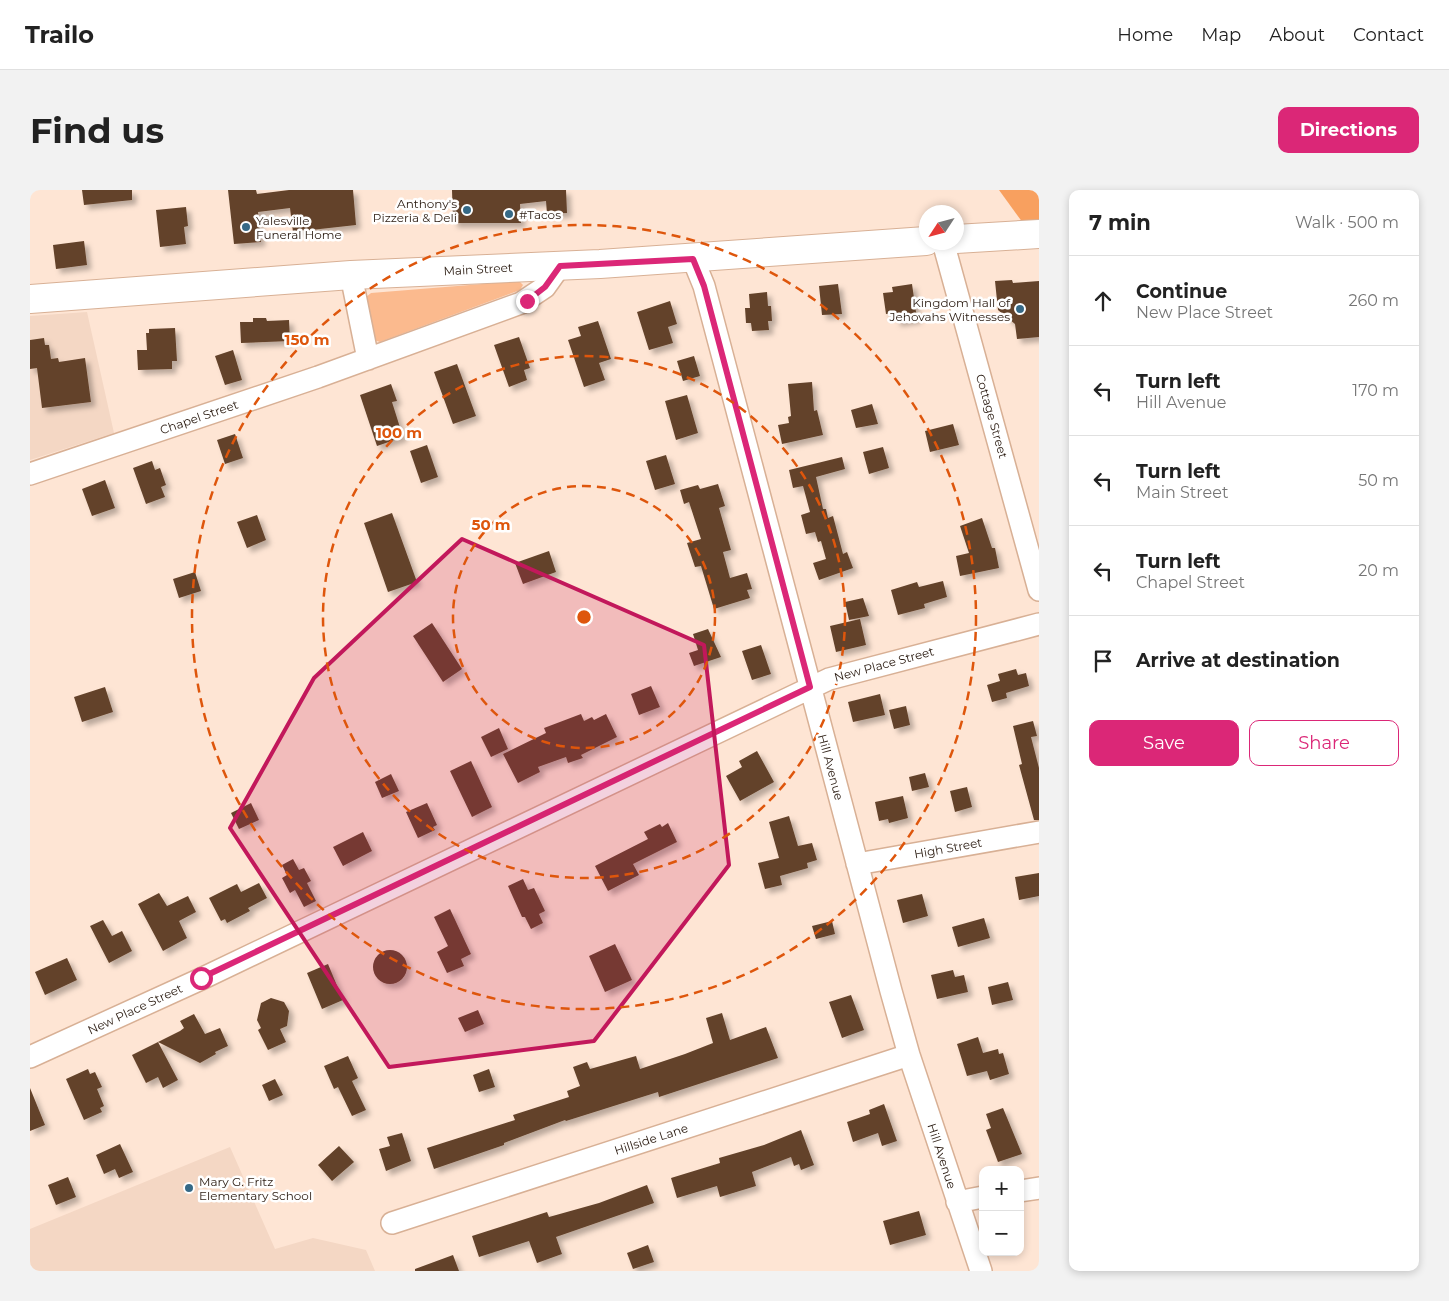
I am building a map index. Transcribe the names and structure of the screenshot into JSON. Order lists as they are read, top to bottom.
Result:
{
  "streets": {
    "main road": ["Main Street"],
    "street": [
      "Cottage Street",
      "Chapel Street",
      "New Place Street",
      "Hill Avenue",
      "High Street",
      "Hillside Lane"
    ]
  },
  "crossings": [
    ["Main Street", "Chapel Street"],
    ["Main Street", "Hill Avenue"],
    ["New Place Street", "Hill Avenue"],
    ["Hill Avenue", "High Street"],
    ["Hill Avenue", "Hillside Lane"]
  ],
  "places": [
    "Anthony's Pizzeria & Deli",
    "#Tacos",
    "Yalesville Funeral Home",
    "Kingdom Hall of Jehovahs Witnesses",
    "Mary G. Fritz Elementary School"
  ],
  "north": "bottom left",
  "page": {
    "header": "Trailo",
    "nav": [
      "Home",
      "Map",
      "About",
      "Contact"
    ],
    "buttons": [
      "Directions",
      ["Save", "Share"]
    ],
    "title": "Find us",
    "heading": ["7 min", "Walk · 500 m"],
    "list": [
      ["Continue", "New Place Street", "260 m"],
      ["Turn left", "Hill Avenue", "170 m"],
      ["Turn left", "Main Street", "50 m"],
      ["Turn left", "Chapel Street", "20 m"],
      "Arrive at destination"
    ],
    "map_buttons": ["+", "−"]
  },
  "rings": ["150 m", "100 m", "50 m"]
}
